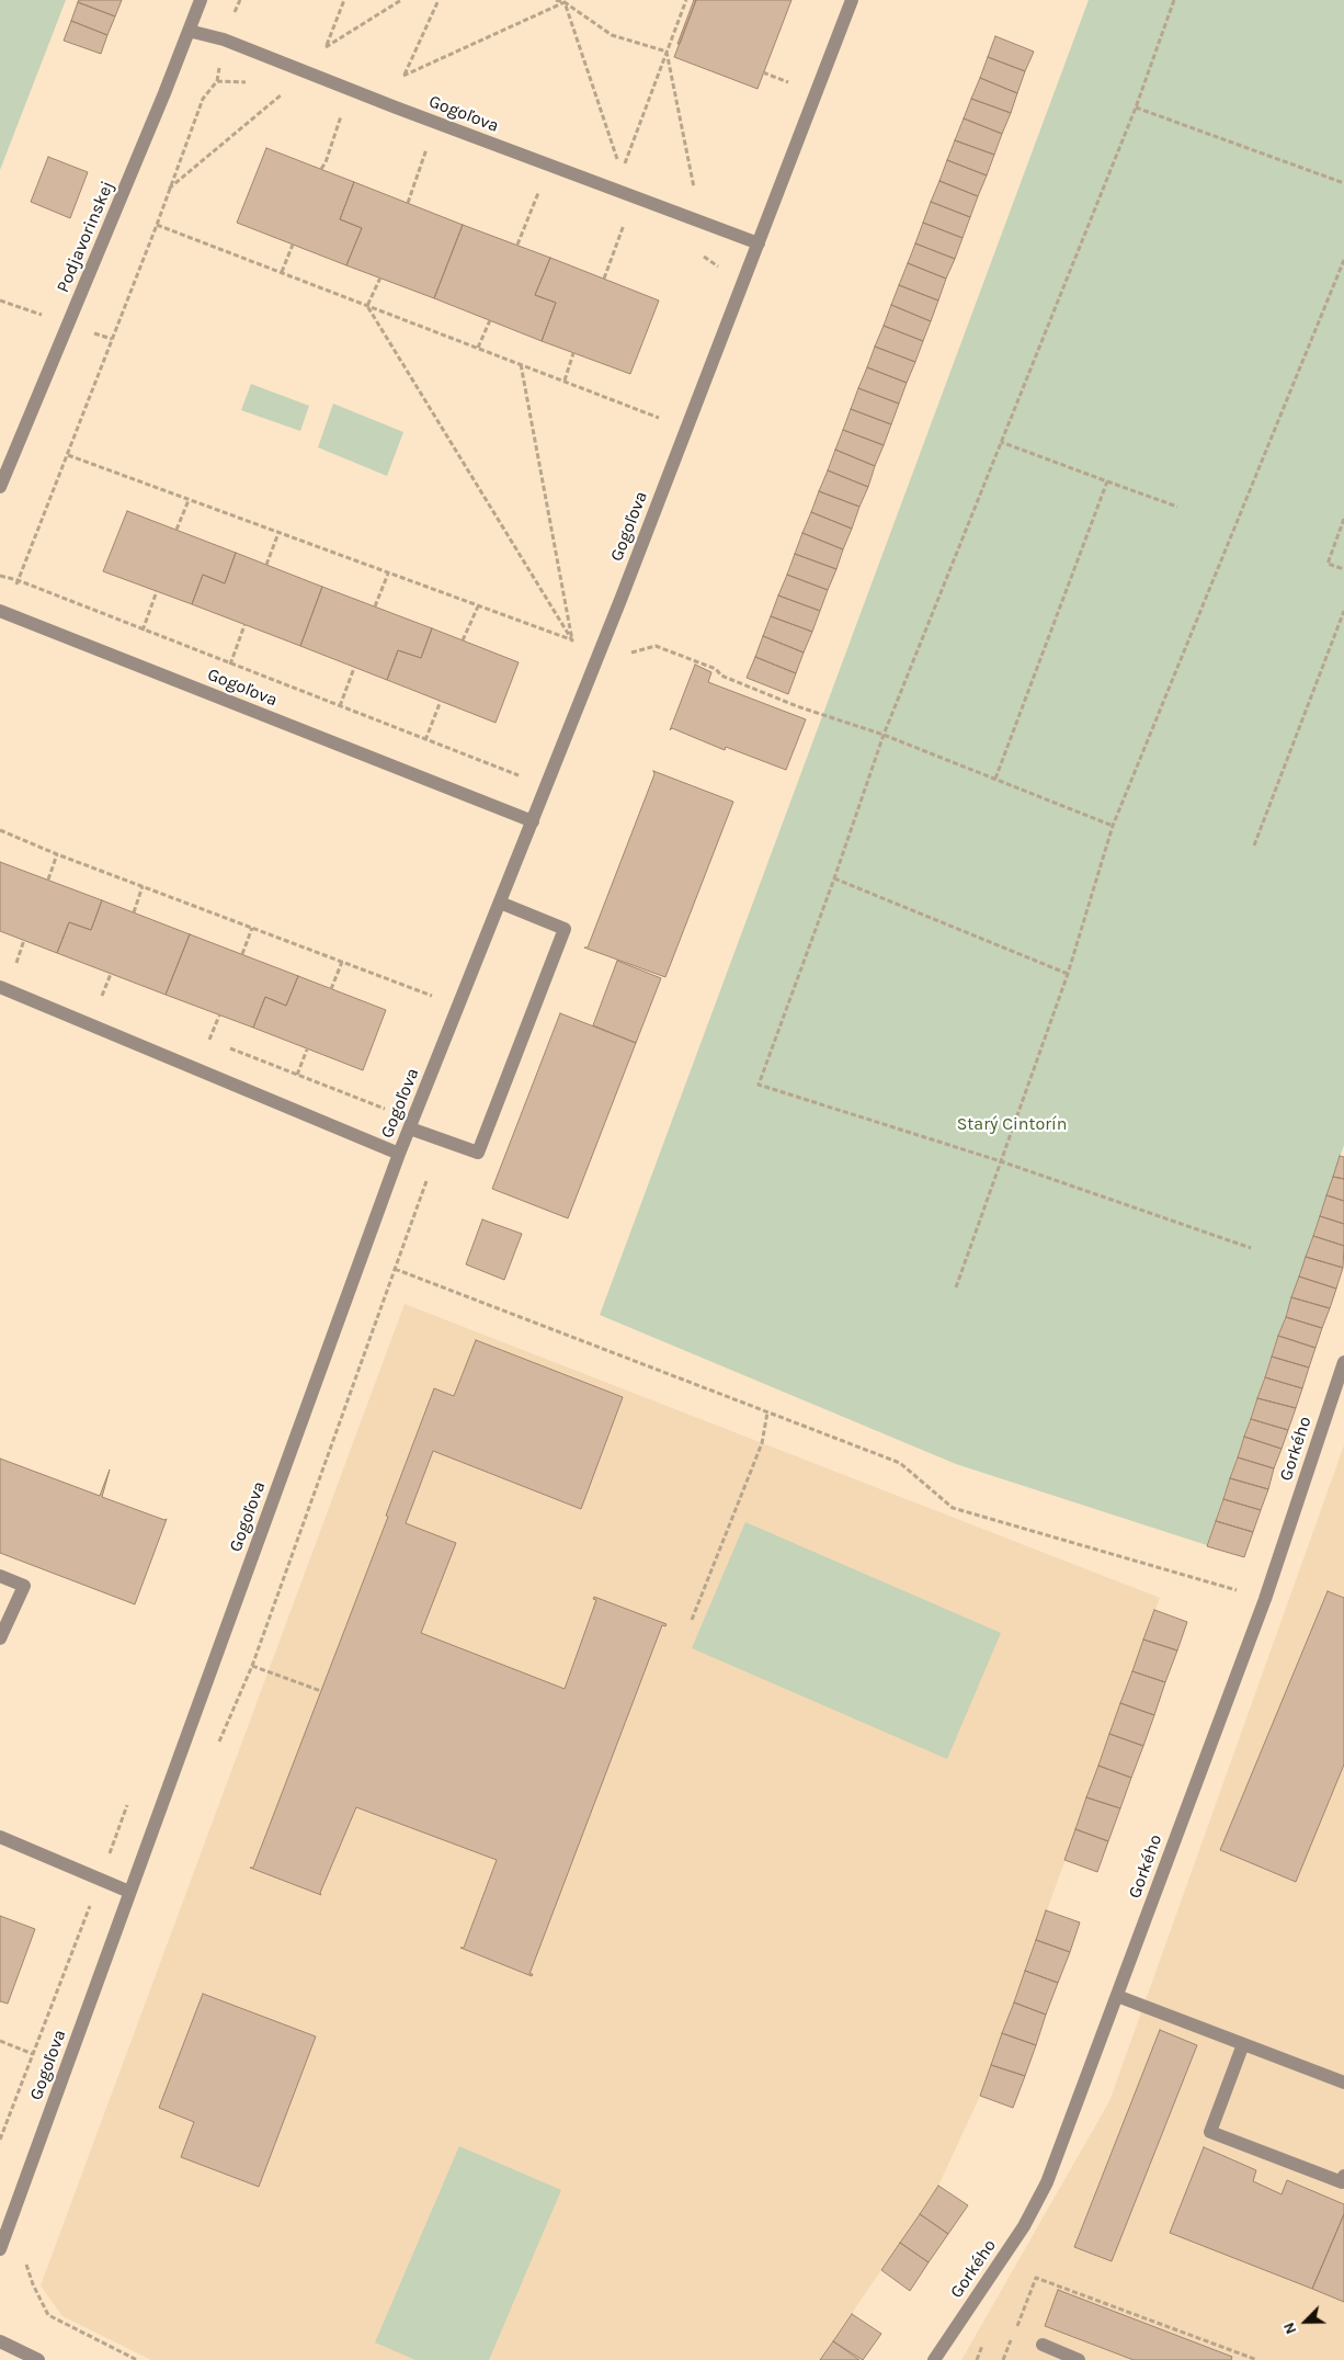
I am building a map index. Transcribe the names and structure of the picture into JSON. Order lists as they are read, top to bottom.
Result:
{
  "streets": {
    "street": ["Gogoľova", "Podjavorinskej", "Gorkého"]
  },
  "crossings": [
    ["Gogoľova", "Podjavorinskej"]
  ],
  "parks": ["Starý Cintorín"],
  "north": "bottom left"
}
